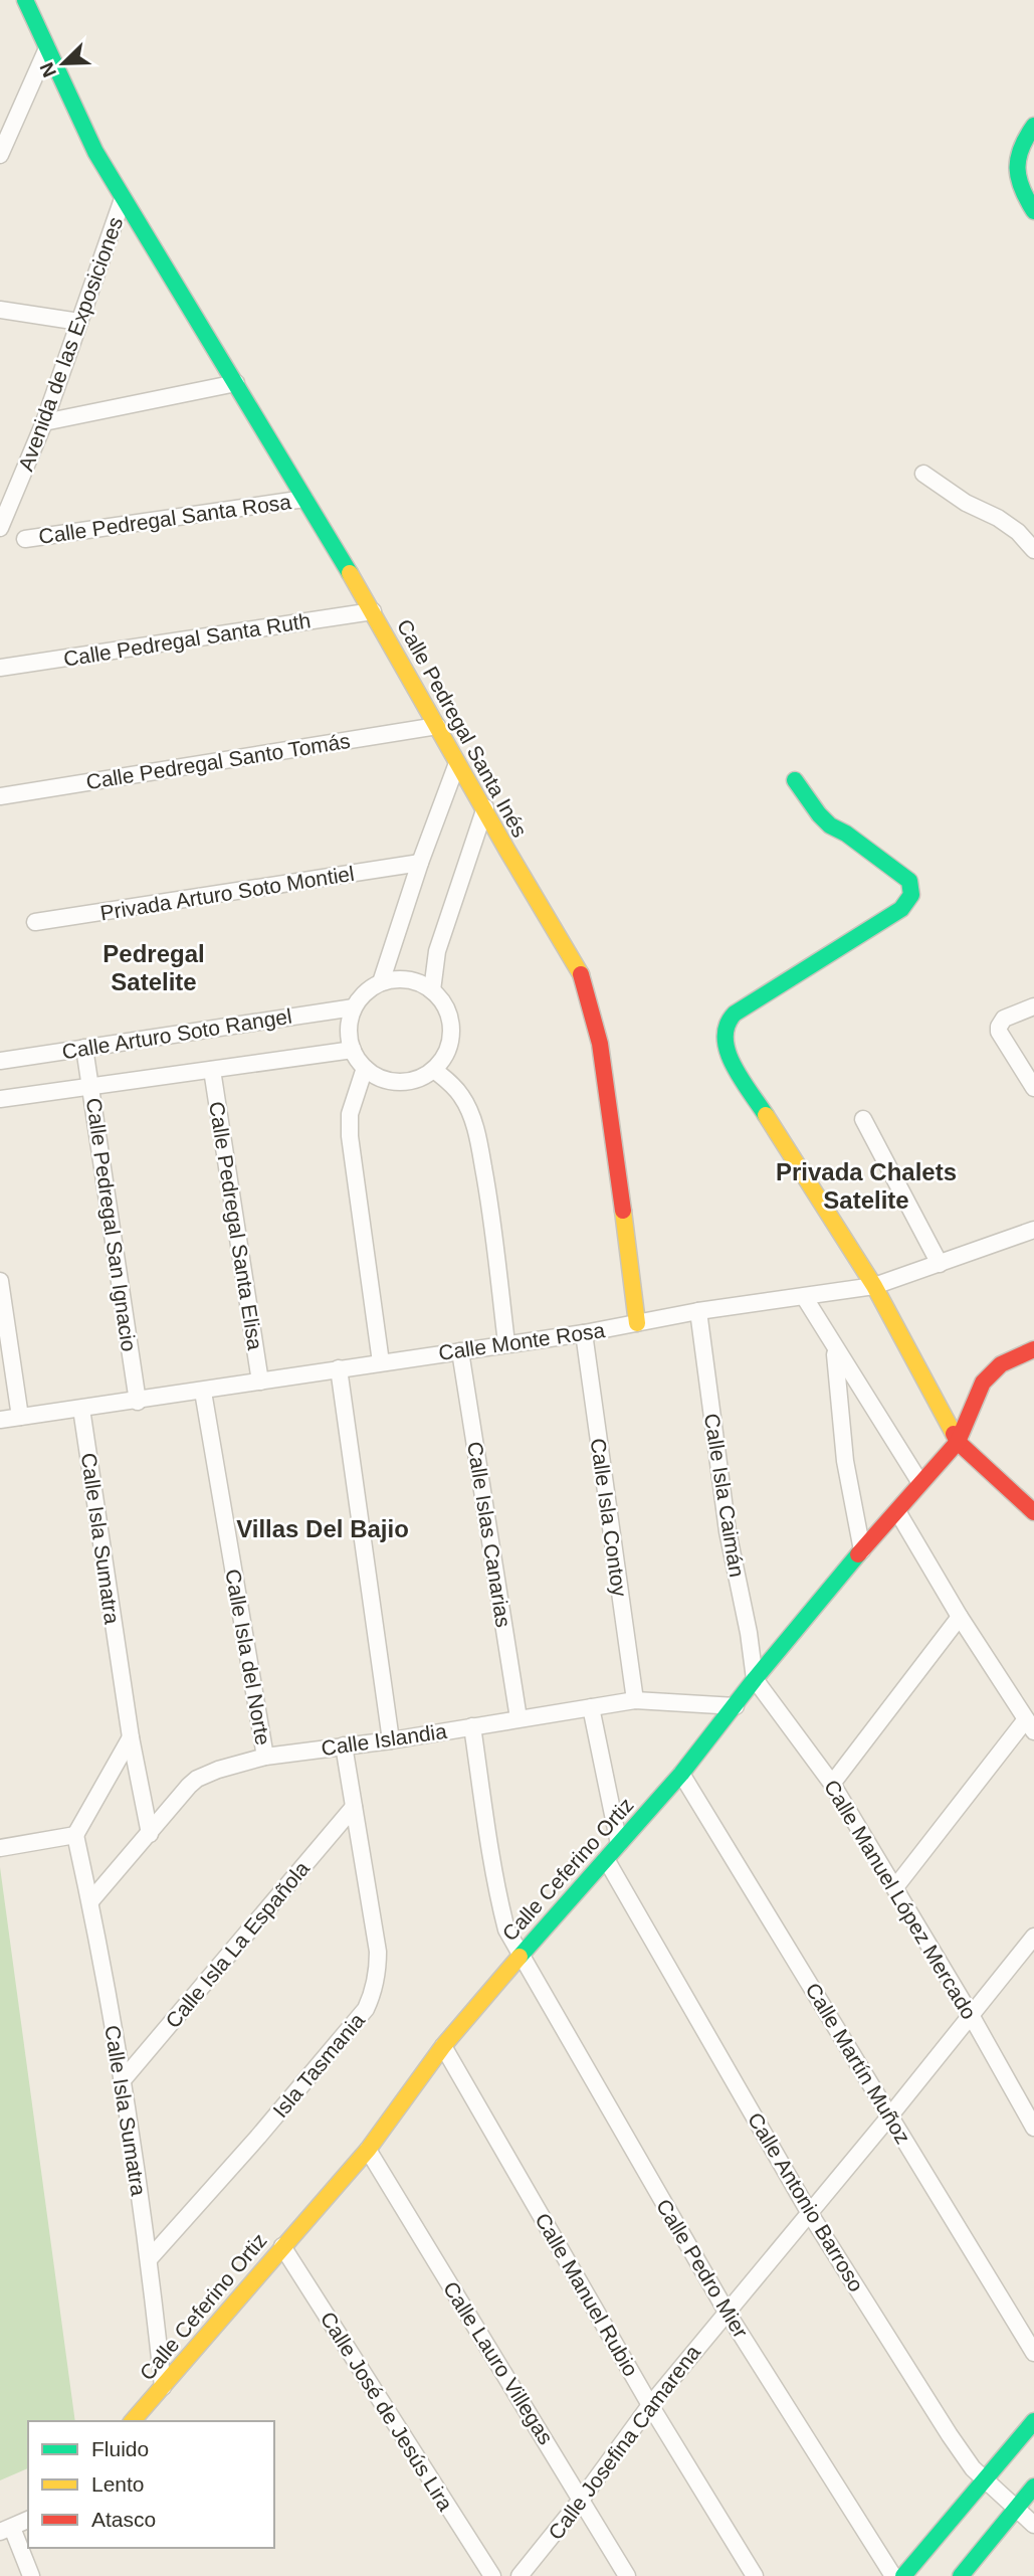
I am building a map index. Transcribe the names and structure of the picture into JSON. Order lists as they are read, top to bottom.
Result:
{
  "streets": {
    "street": [
      "Avenida de las Exposiciones",
      "Calle Pedregal Santa Rosa",
      "Calle Pedregal Santa Ruth",
      "Calle Pedregal Santa Inés",
      "Calle Pedregal Santo Tomás",
      "Privada Arturo Soto Montiel",
      "Calle Arturo Soto Rangel",
      "Calle Pedregal San Ignacio",
      "Calle Pedregal Santa Elisa",
      "Calle Monte Rosa",
      "Calle Isla Caimán",
      "Calle Isla Contoy",
      "Calle Islas Canarias",
      "Calle Isla Sumatra",
      "Calle Isla del Norte",
      "Calle Islandia",
      "Calle Ceferino Ortiz",
      "Calle Manuel López Mercado",
      "Calle Isla La Española",
      "Calle Martín Muñoz",
      "Isla Tasmania",
      "Calle Antonio Barroso",
      "Calle Pedro Mier",
      "Calle Manuel Rubio",
      "Calle Lauro Villegas",
      "Calle José de Jesús Lira",
      "Calle Josefina Camarena"
    ]
  },
  "crossings": [
    ["Avenida de las Exposiciones", "Calle Pedregal Santa Inés"],
    ["Calle Pedregal Santa Rosa", "Calle Pedregal Santa Inés"],
    ["Calle Pedregal Santa Ruth", "Calle Pedregal Santa Inés"],
    ["Calle Pedregal Santa Inés", "Calle Pedregal Santo Tomás"],
    ["Calle Pedregal Santa Inés", "Calle Monte Rosa"],
    ["Calle Arturo Soto Rangel", "Calle Pedregal San Ignacio"],
    ["Calle Arturo Soto Rangel", "Calle Pedregal Santa Elisa"],
    ["Calle Pedregal San Ignacio", "Calle Monte Rosa"],
    ["Calle Pedregal Santa Elisa", "Calle Monte Rosa"],
    ["Calle Monte Rosa", "Calle Isla Caimán"],
    ["Calle Monte Rosa", "Calle Isla Contoy"],
    ["Calle Monte Rosa", "Calle Islas Canarias"],
    ["Calle Monte Rosa", "Calle Isla Sumatra"],
    ["Calle Monte Rosa", "Calle Isla del Norte"],
    ["Calle Isla Caimán", "Calle Ceferino Ortiz"],
    ["Calle Isla Caimán", "Calle Manuel López Mercado"],
    ["Calle Isla Contoy", "Calle Islandia"],
    ["Calle Islas Canarias", "Calle Islandia"],
    ["Calle Isla Sumatra", "Calle Islandia"],
    ["Calle Isla Sumatra", "Calle Ceferino Ortiz"],
    ["Calle Isla Sumatra", "Calle Isla La Española"],
    ["Calle Isla Sumatra", "Isla Tasmania"],
    ["Calle Isla del Norte", "Calle Islandia"],
    ["Calle Islandia", "Calle Ceferino Ortiz"],
    ["Calle Islandia", "Isla Tasmania"],
    ["Calle Ceferino Ortiz", "Calle Manuel López Mercado"],
    ["Calle Ceferino Ortiz", "Calle Martín Muñoz"],
    ["Calle Ceferino Ortiz", "Calle Antonio Barroso"],
    ["Calle Ceferino Ortiz", "Calle Pedro Mier"],
    ["Calle Ceferino Ortiz", "Calle Manuel Rubio"],
    ["Calle Ceferino Ortiz", "Calle Lauro Villegas"],
    ["Calle Ceferino Ortiz", "Calle José de Jesús Lira"],
    ["Calle Manuel López Mercado", "Calle Josefina Camarena"],
    ["Calle Isla La Española", "Isla Tasmania"],
    ["Calle Martín Muñoz", "Calle Josefina Camarena"],
    ["Calle Antonio Barroso", "Calle Josefina Camarena"],
    ["Calle Pedro Mier", "Calle Josefina Camarena"],
    ["Calle Manuel Rubio", "Calle Josefina Camarena"],
    ["Calle Lauro Villegas", "Calle Josefina Camarena"]
  ],
  "districts": ["Pedregal Satelite", "Privada Chalets Satelite", "Villas Del Bajio"],
  "legend": ["Fluido", "Lento", "Atasco"],
  "north": "bottom left"
}
